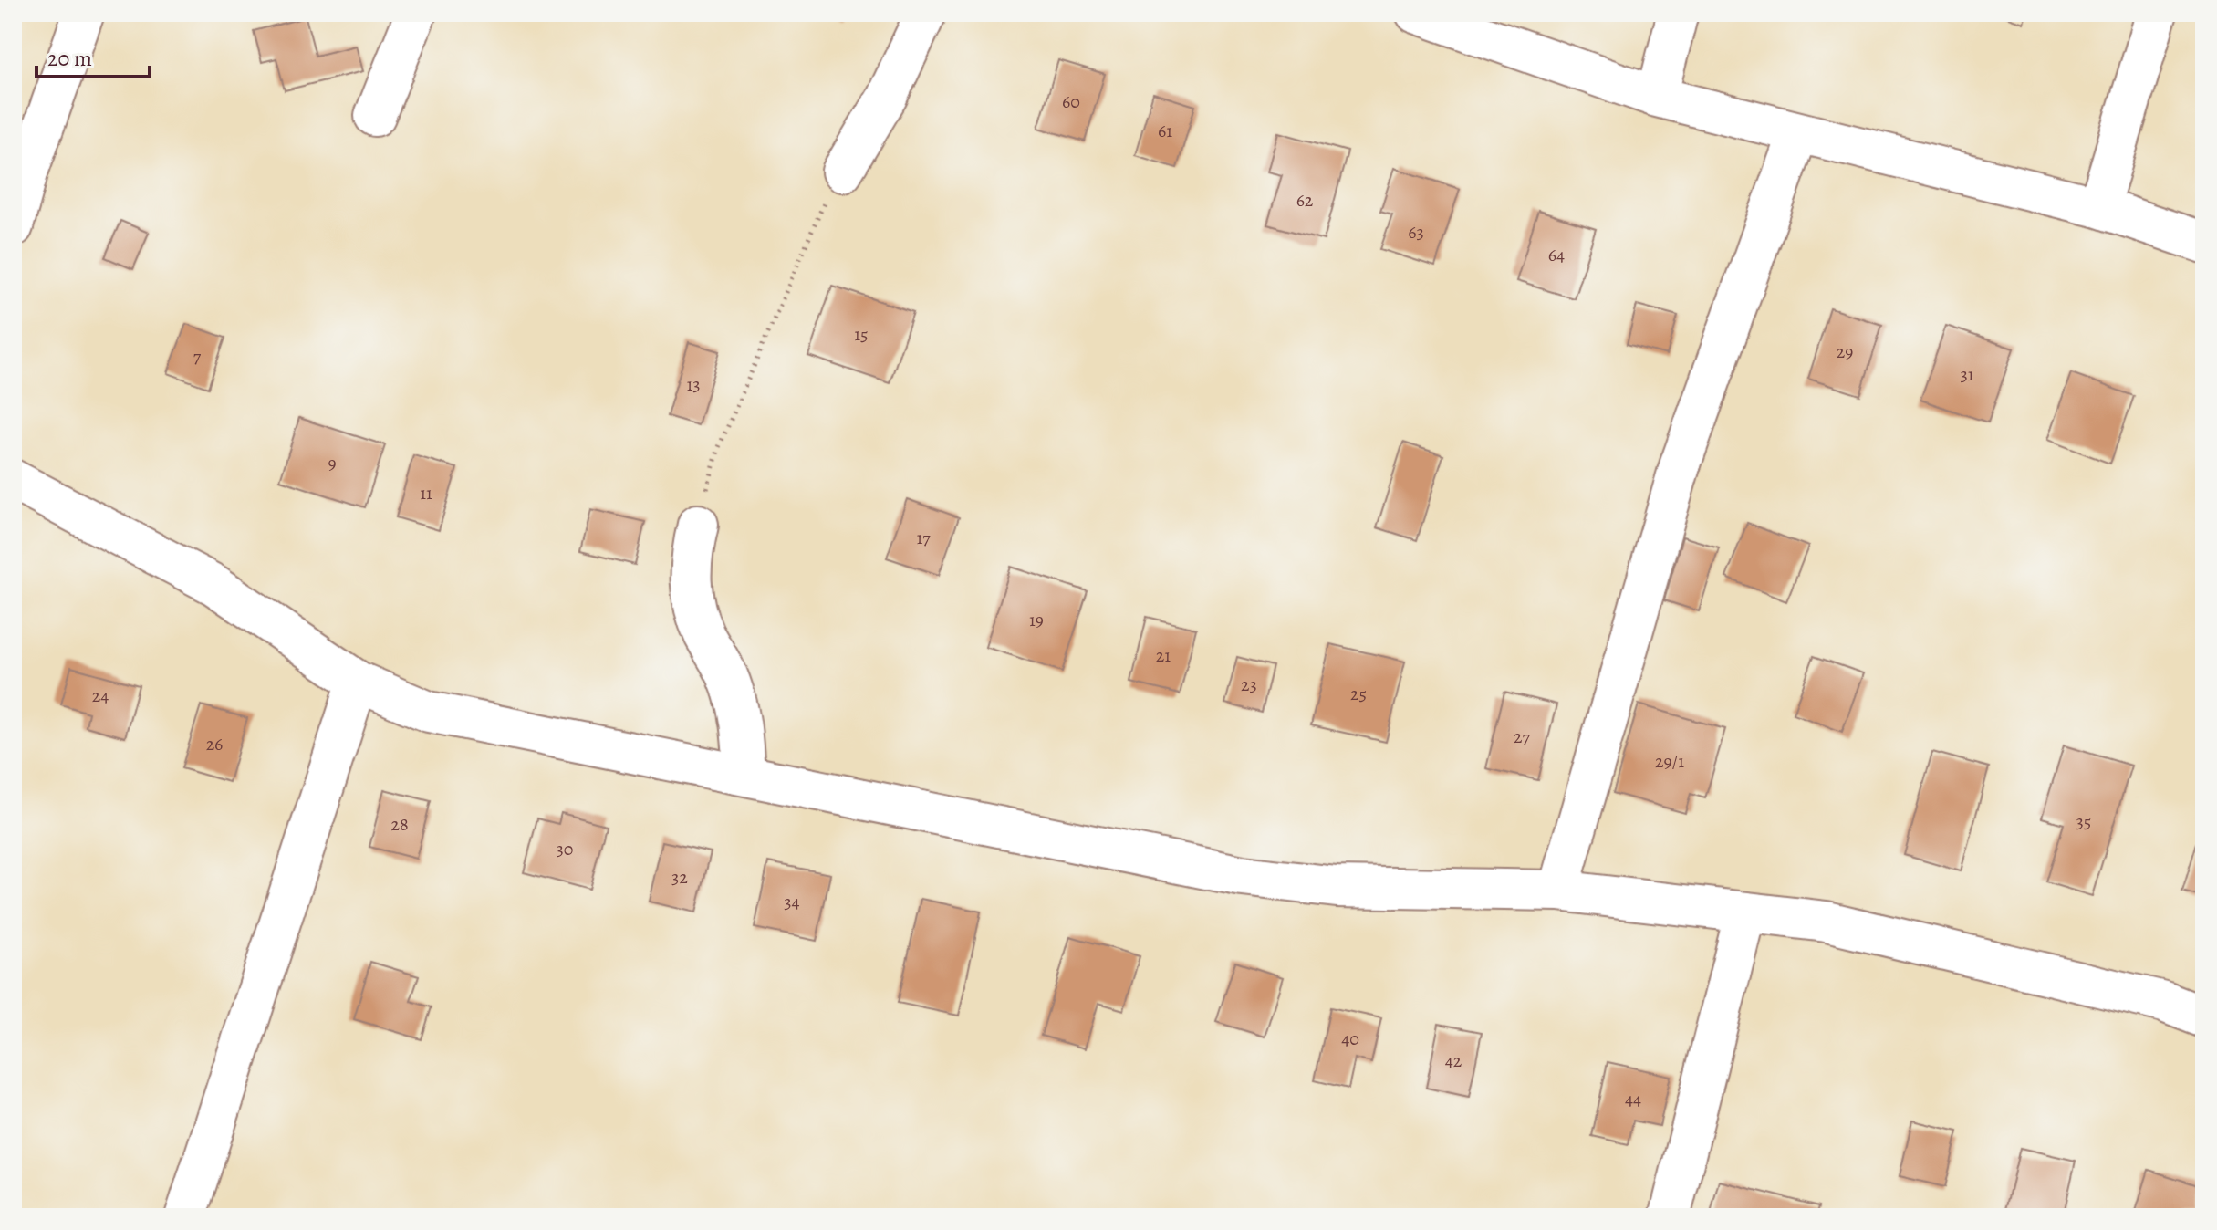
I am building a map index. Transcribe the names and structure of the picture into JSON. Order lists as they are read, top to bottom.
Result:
{
  "house_numbers": [
    "60",
    "61",
    "62",
    "63",
    "64",
    "15",
    "29",
    "7",
    "31",
    "13",
    "9",
    "11",
    "17",
    "19",
    "21",
    "23",
    "25",
    "24",
    "27",
    "26",
    "29/1",
    "35",
    "28",
    "30",
    "32",
    "34",
    "40",
    "42",
    "44"
  ],
  "scale_bar": "20 m"
}
